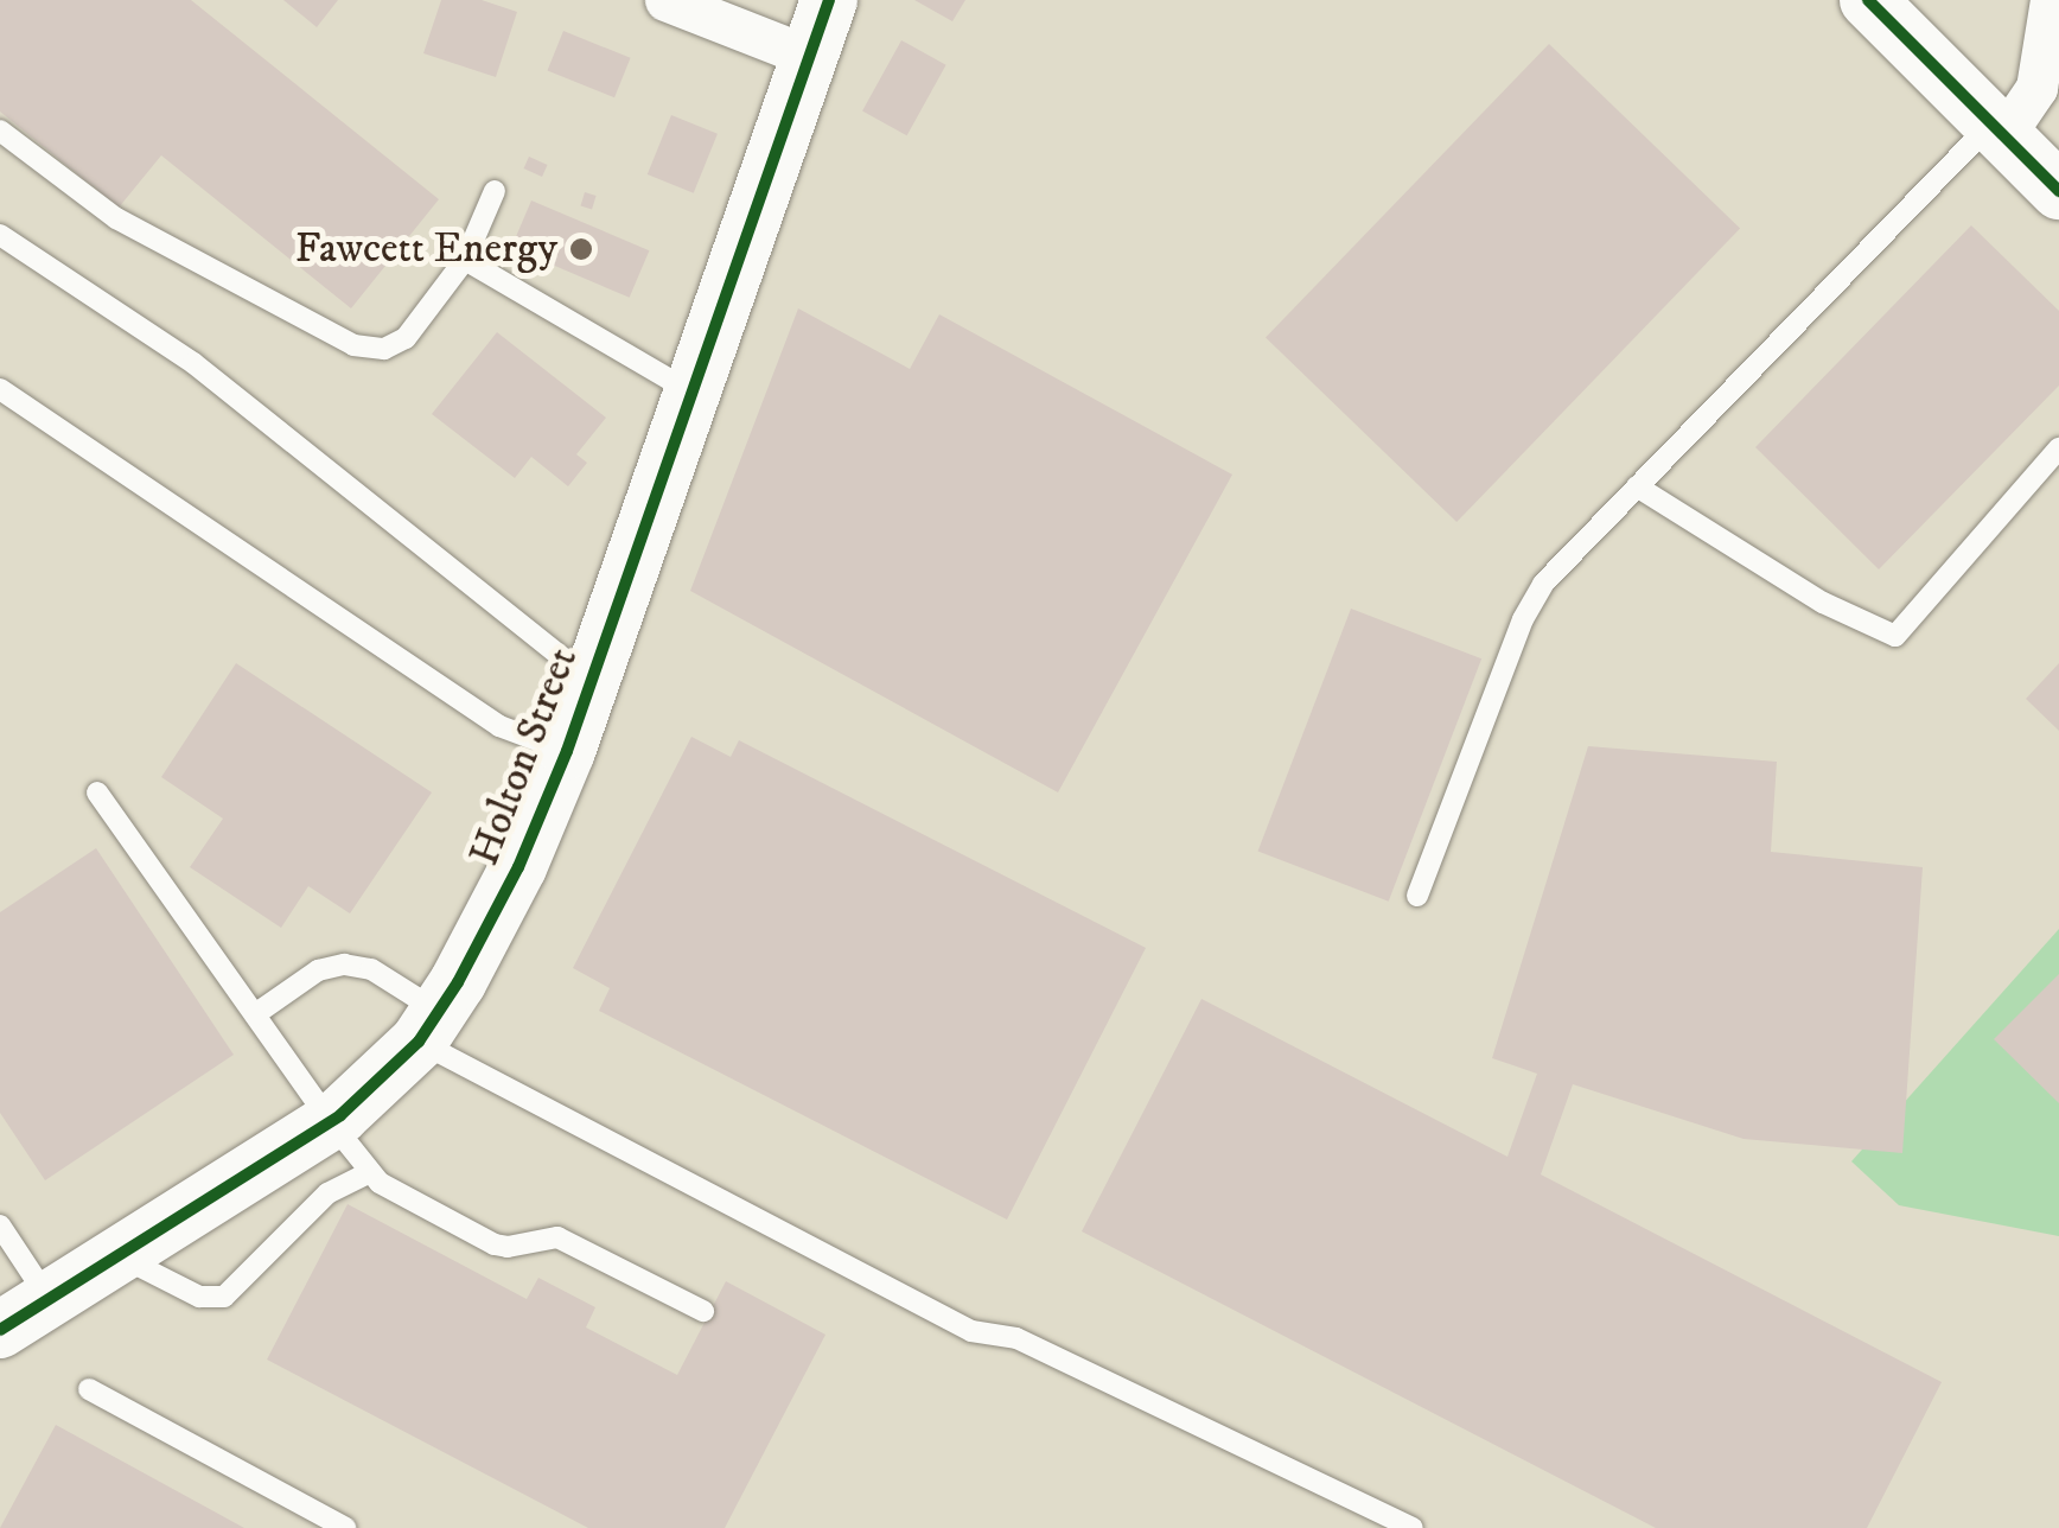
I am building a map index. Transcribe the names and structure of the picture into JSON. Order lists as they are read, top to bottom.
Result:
{
  "streets": {
    "street": ["Holton Street"]
  },
  "places": ["Fawcett Energy"]
}
